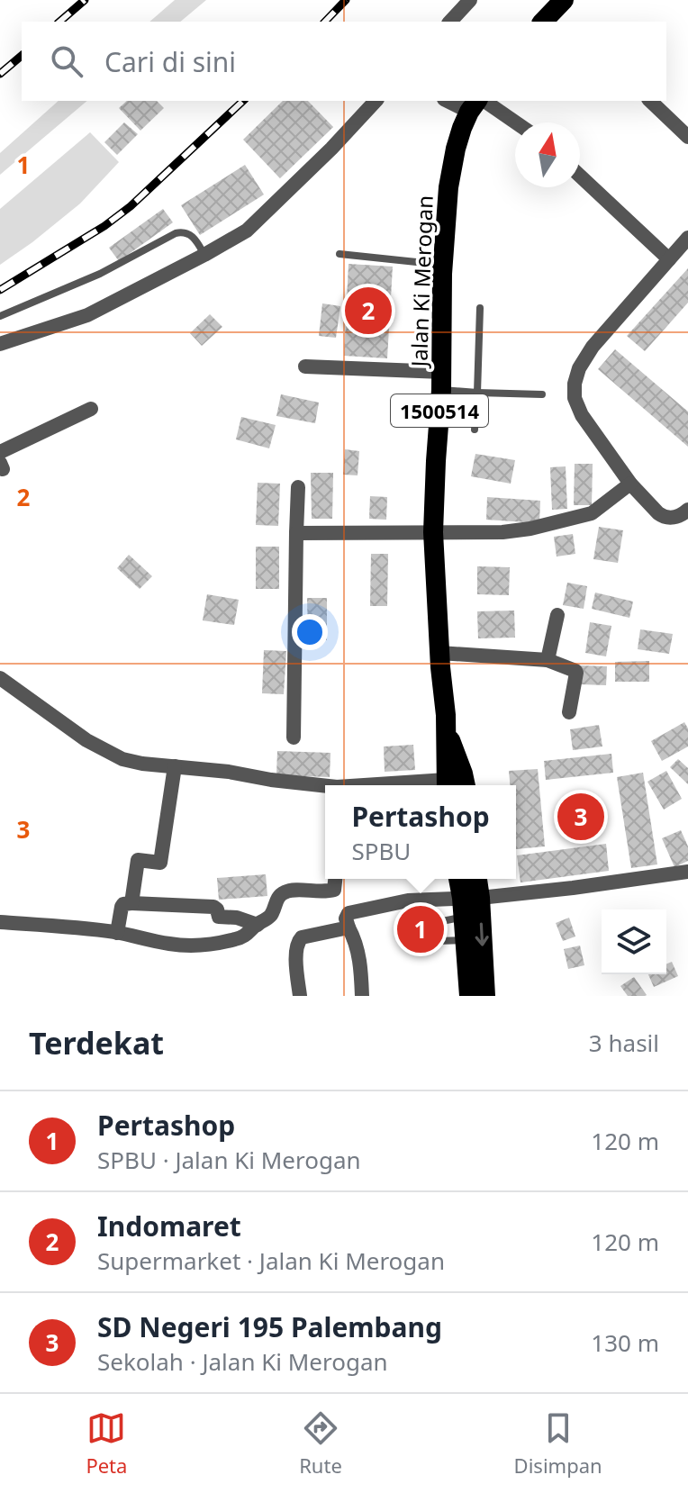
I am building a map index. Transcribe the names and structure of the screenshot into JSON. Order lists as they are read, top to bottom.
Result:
{
  "streets": {
    "highway": ["Jalan Ki Merogan", "1500514"]
  },
  "north": "top",
  "page": {
    "search": "Cari di sini",
    "pins": ["2", "3", "1"],
    "popup": ["Pertashop", "SPBU"],
    "heading": ["Terdekat", "3 hasil"],
    "list": [
      {
        "mark": "1",
        "name": "Pertashop",
        "note": "SPBU · Jalan Ki Merogan",
        "value": "120 m"
      },
      {
        "mark": "2",
        "name": "Indomaret",
        "note": "Supermarket · Jalan Ki Merogan",
        "value": "120 m"
      },
      {
        "mark": "3",
        "name": "SD Negeri 195 Palembang",
        "note": "Sekolah · Jalan Ki Merogan",
        "value": "130 m"
      }
    ],
    "nav": ["Peta", "Rute", "Disimpan"]
  },
  "grid": {
    "rows": ["1", "2", "3"]
  }
}
